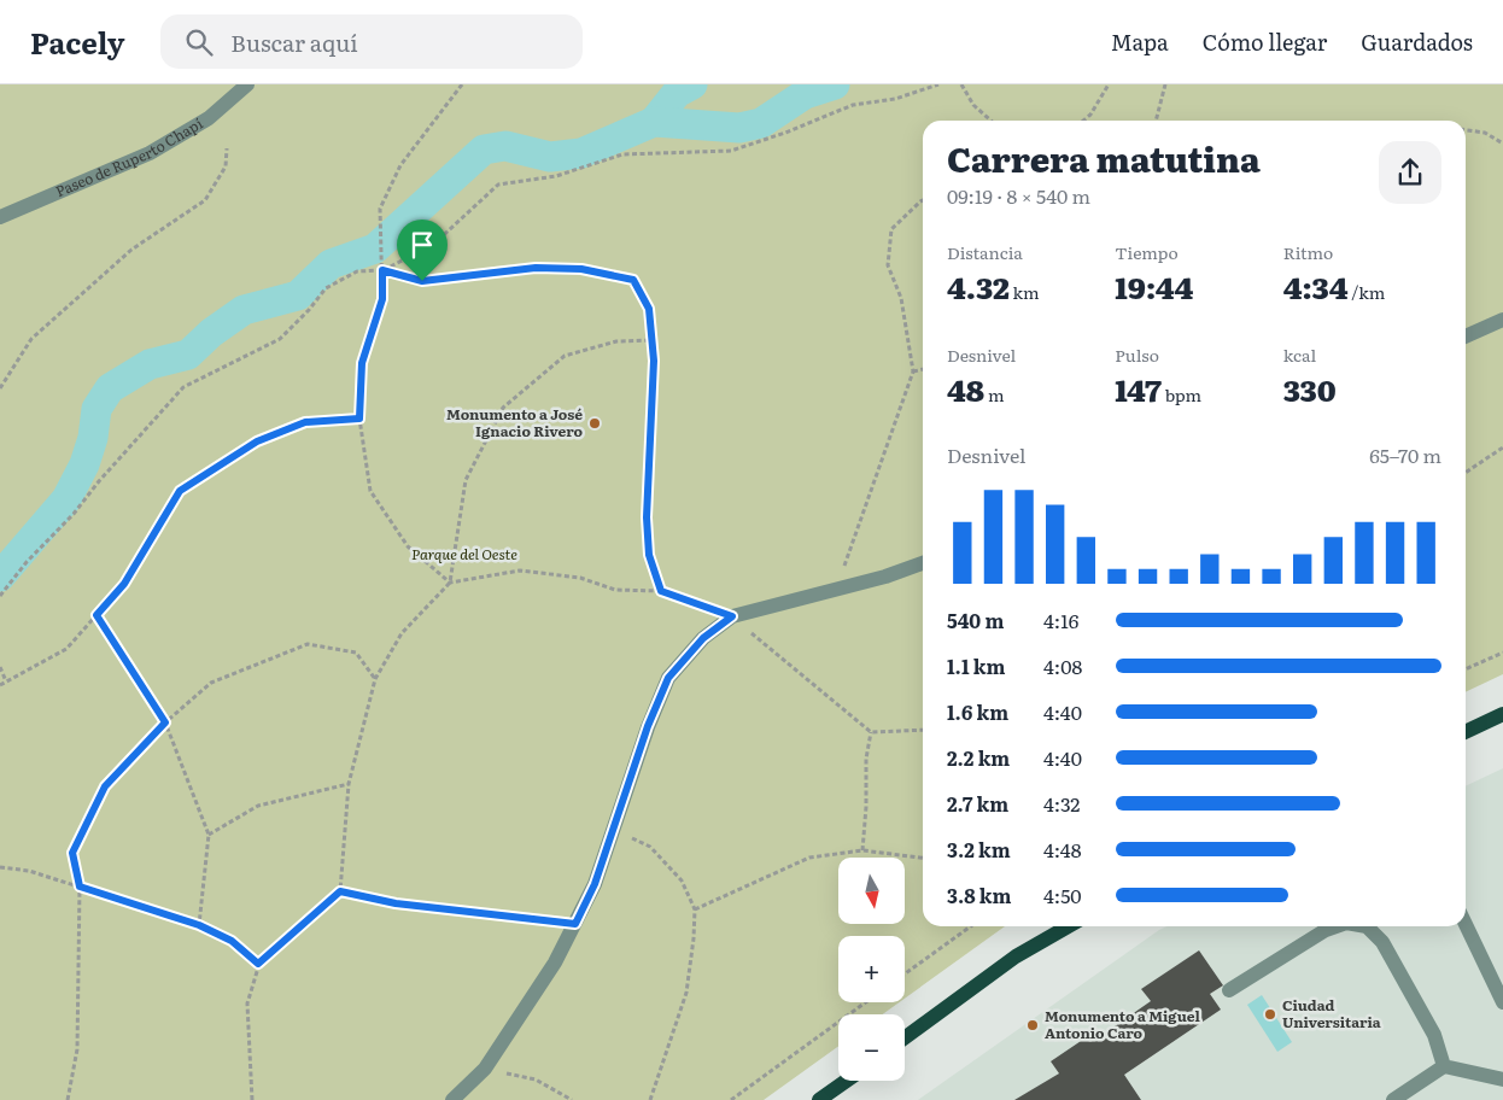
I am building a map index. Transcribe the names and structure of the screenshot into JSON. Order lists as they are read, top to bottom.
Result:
{
  "streets": {
    "street": ["Paseo de Ruperto Chapí"]
  },
  "parks": ["Parque del Oeste"],
  "places": ["Monumento a José Ignacio Rivero", "Ciudad Universitaria", "Monumento a Miguel Antonio Caro"],
  "north": "bottom",
  "page": {
    "header": "Pacely",
    "search": "Buscar aquí",
    "nav": ["Mapa", "Cómo llegar", "Guardados"],
    "heading": ["Carrera matutina", "09:19 · 8 × 540 m"],
    "stats": [
      ["Distancia", "4.32 km"],
      ["Tiempo", "19:44"],
      ["Ritmo", "4:34 /km"],
      ["Desnivel", "48 m"],
      ["Pulso", "147 bpm"],
      ["kcal", "330"]
    ],
    "chart": ["Desnivel", "65–70 m"],
    "list": [
      {
        "name": "540 m",
        "note": "4:16"
      },
      {
        "name": "1.1 km",
        "note": "4:08"
      },
      {
        "name": "1.6 km",
        "note": "4:40"
      },
      {
        "name": "2.2 km",
        "note": "4:40"
      },
      {
        "name": "2.7 km",
        "note": "4:32"
      },
      {
        "name": "3.2 km",
        "note": "4:48"
      },
      {
        "name": "3.8 km",
        "note": "4:50"
      }
    ],
    "map_buttons": ["+", "−"]
  }
}
